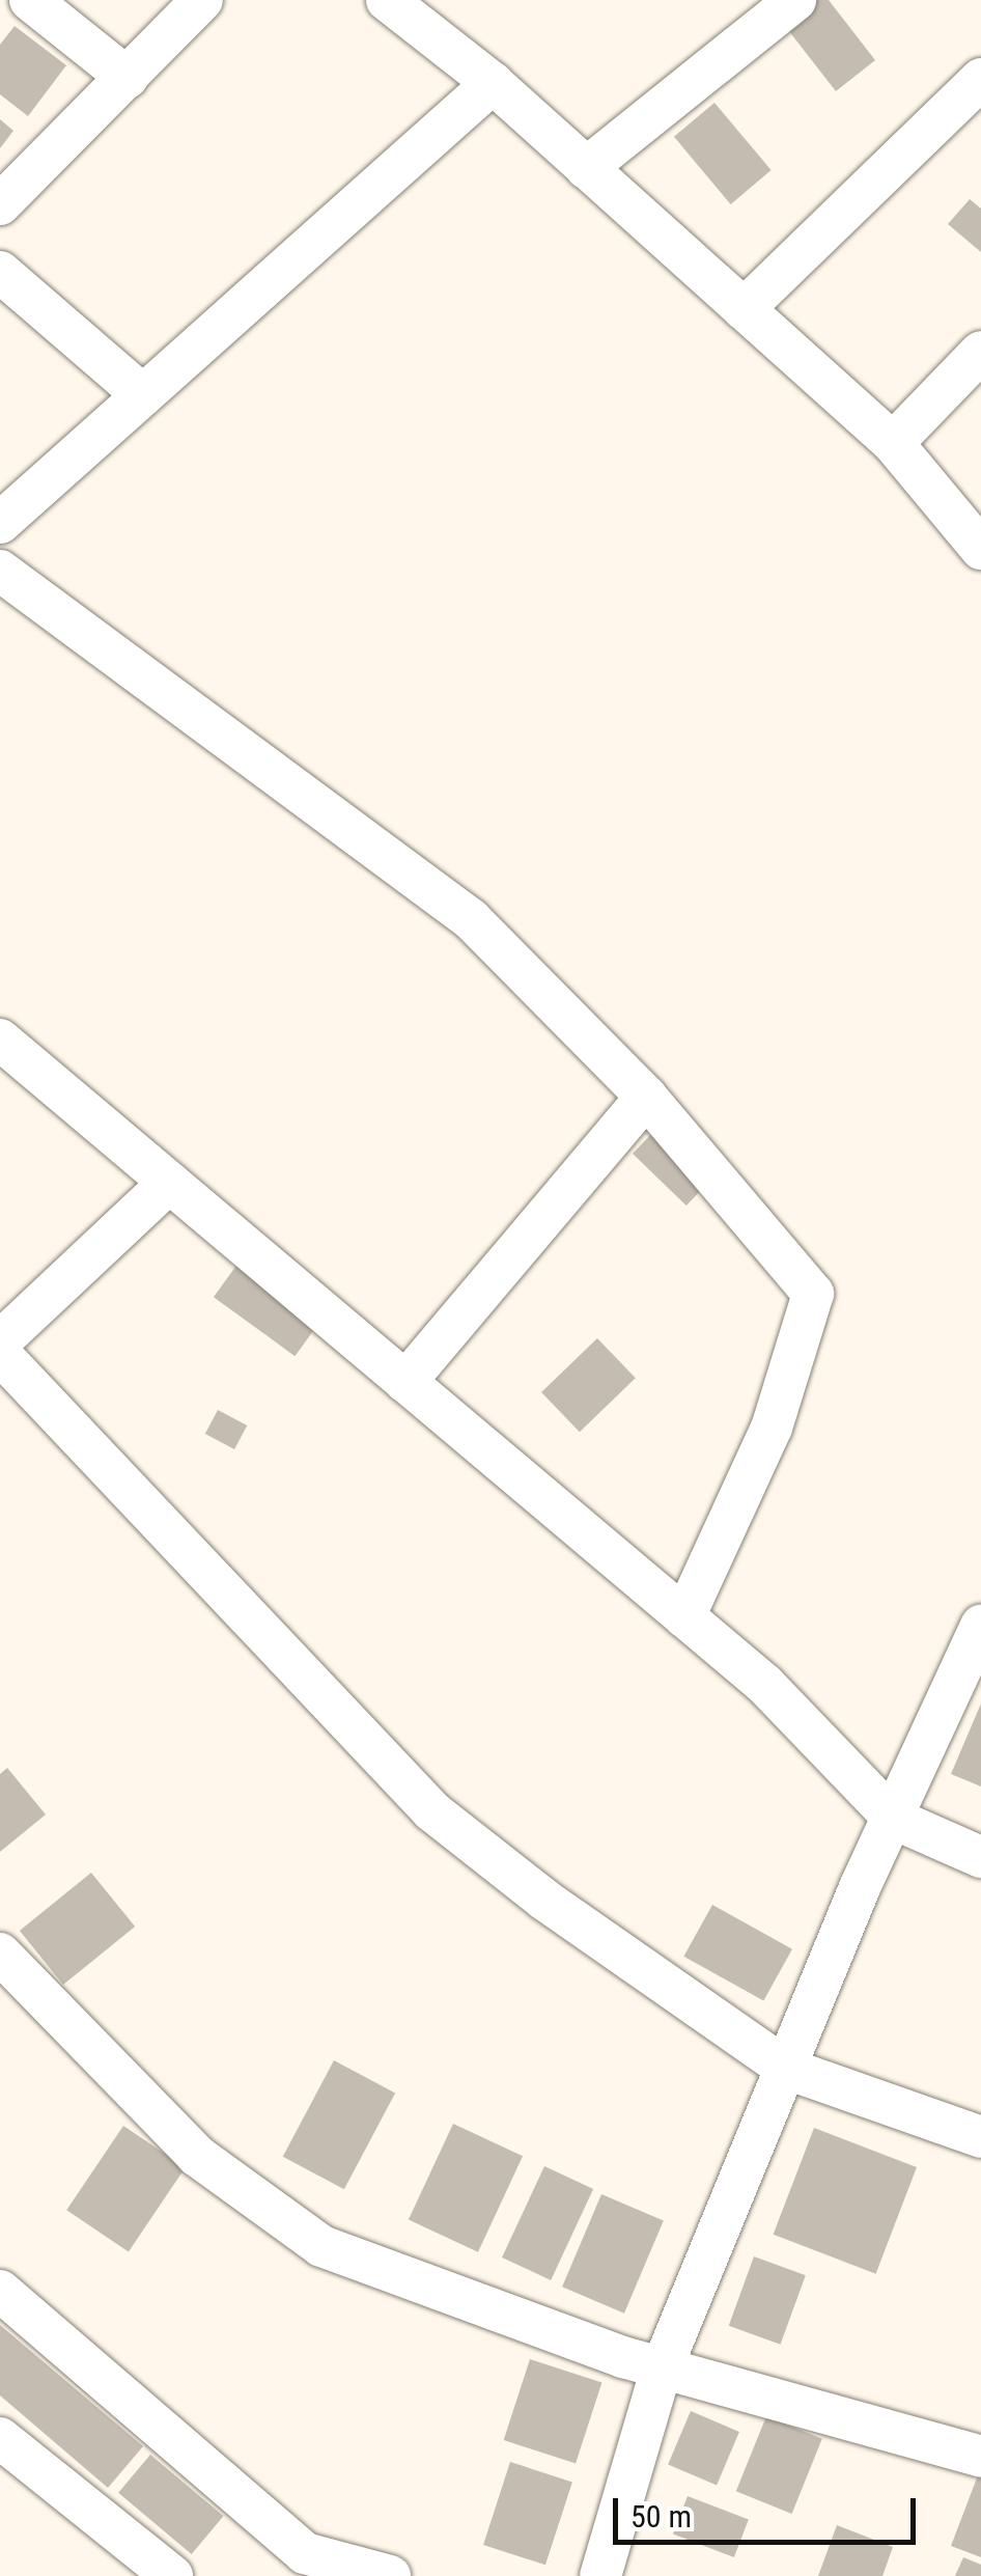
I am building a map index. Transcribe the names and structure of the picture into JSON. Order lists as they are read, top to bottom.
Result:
{
  "scale_bar": "50 m"
}
